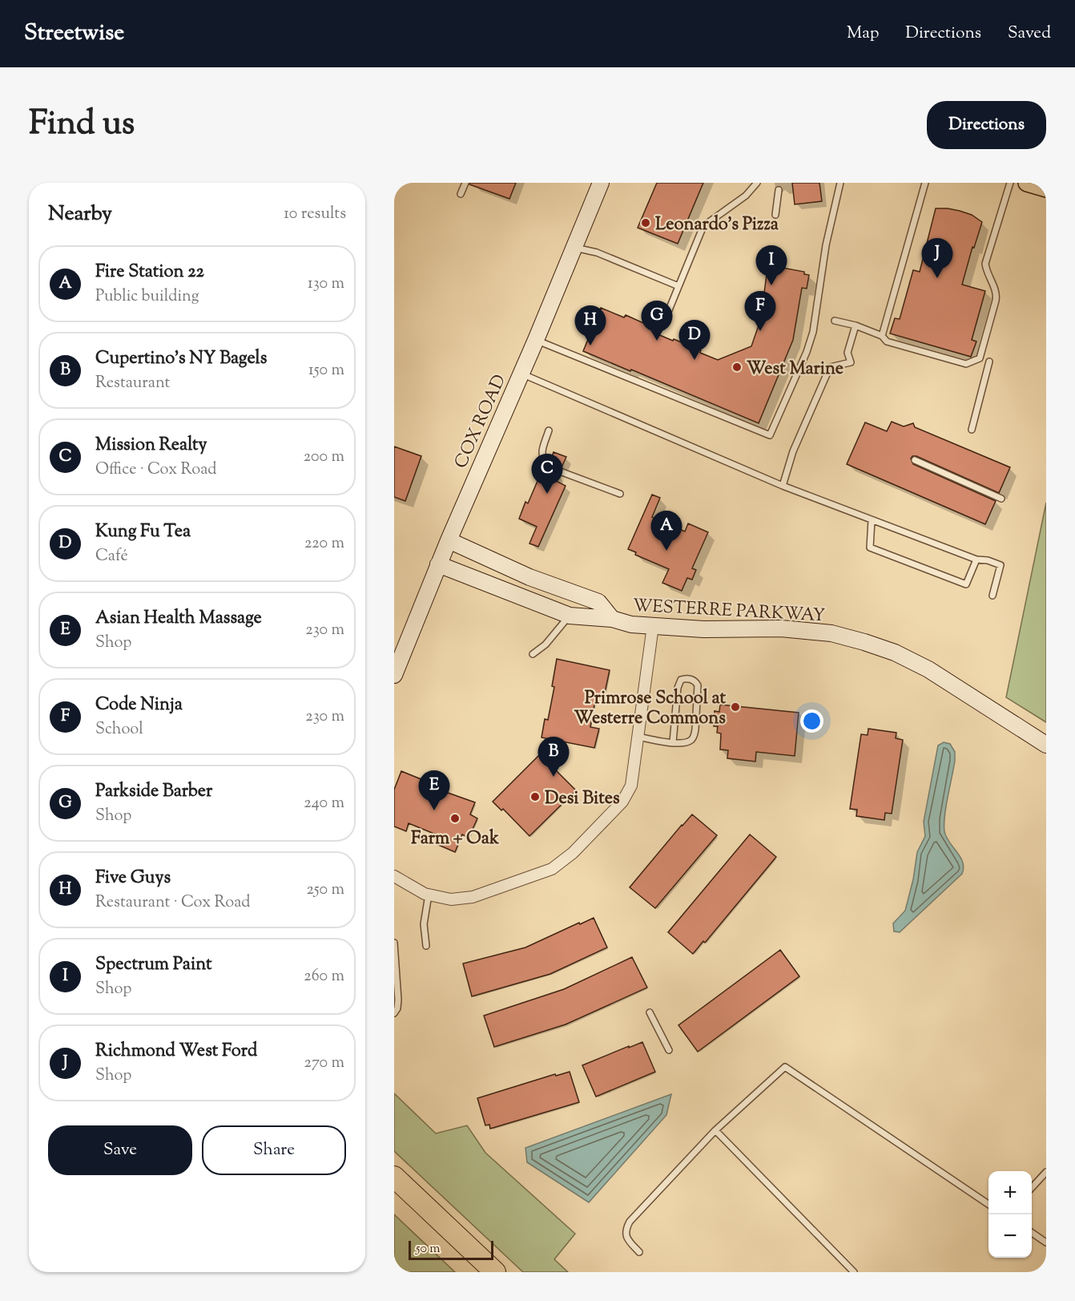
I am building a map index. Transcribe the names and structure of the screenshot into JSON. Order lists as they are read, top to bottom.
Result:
{
  "streets": {
    "street": ["COX ROAD", "WESTERRE PARKWAY"]
  },
  "crossings": [
    ["COX ROAD", "WESTERRE PARKWAY"]
  ],
  "places": [
    "Leonardo's Pizza",
    "West Marine",
    "Primrose School at Westerre Commons",
    "Desi Bites",
    "Farm + Oak"
  ],
  "scale_bar": "50 m",
  "page": {
    "header": "Streetwise",
    "nav": ["Map", "Directions", "Saved"],
    "title": "Find us",
    "buttons": [
      "Directions",
      ["Save", "Share"]
    ],
    "heading": ["Nearby", "10 results"],
    "pins": [
      "J",
      "I",
      "F",
      "G",
      "H",
      "D",
      "C",
      "A",
      "B",
      "E"
    ],
    "list": [
      {
        "mark": "A",
        "name": "Fire Station 22",
        "note": "Public building",
        "value": "130 m"
      },
      {
        "mark": "B",
        "name": "Cupertino's NY Bagels",
        "note": "Restaurant",
        "value": "150 m"
      },
      {
        "mark": "C",
        "name": "Mission Realty",
        "note": "Office · Cox Road",
        "value": "200 m"
      },
      {
        "mark": "D",
        "name": "Kung Fu Tea",
        "note": "Café",
        "value": "220 m"
      },
      {
        "mark": "E",
        "name": "Asian Health Massage",
        "note": "Shop",
        "value": "230 m"
      },
      {
        "mark": "F",
        "name": "Code Ninja",
        "note": "School",
        "value": "230 m"
      },
      {
        "mark": "G",
        "name": "Parkside Barber",
        "note": "Shop",
        "value": "240 m"
      },
      {
        "mark": "H",
        "name": "Five Guys",
        "note": "Restaurant · Cox Road",
        "value": "250 m"
      },
      {
        "mark": "I",
        "name": "Spectrum Paint",
        "note": "Shop",
        "value": "260 m"
      },
      {
        "mark": "J",
        "name": "Richmond West Ford",
        "note": "Shop",
        "value": "270 m"
      }
    ],
    "map_buttons": ["+", "−"],
    "scale": "50 m"
  }
}
